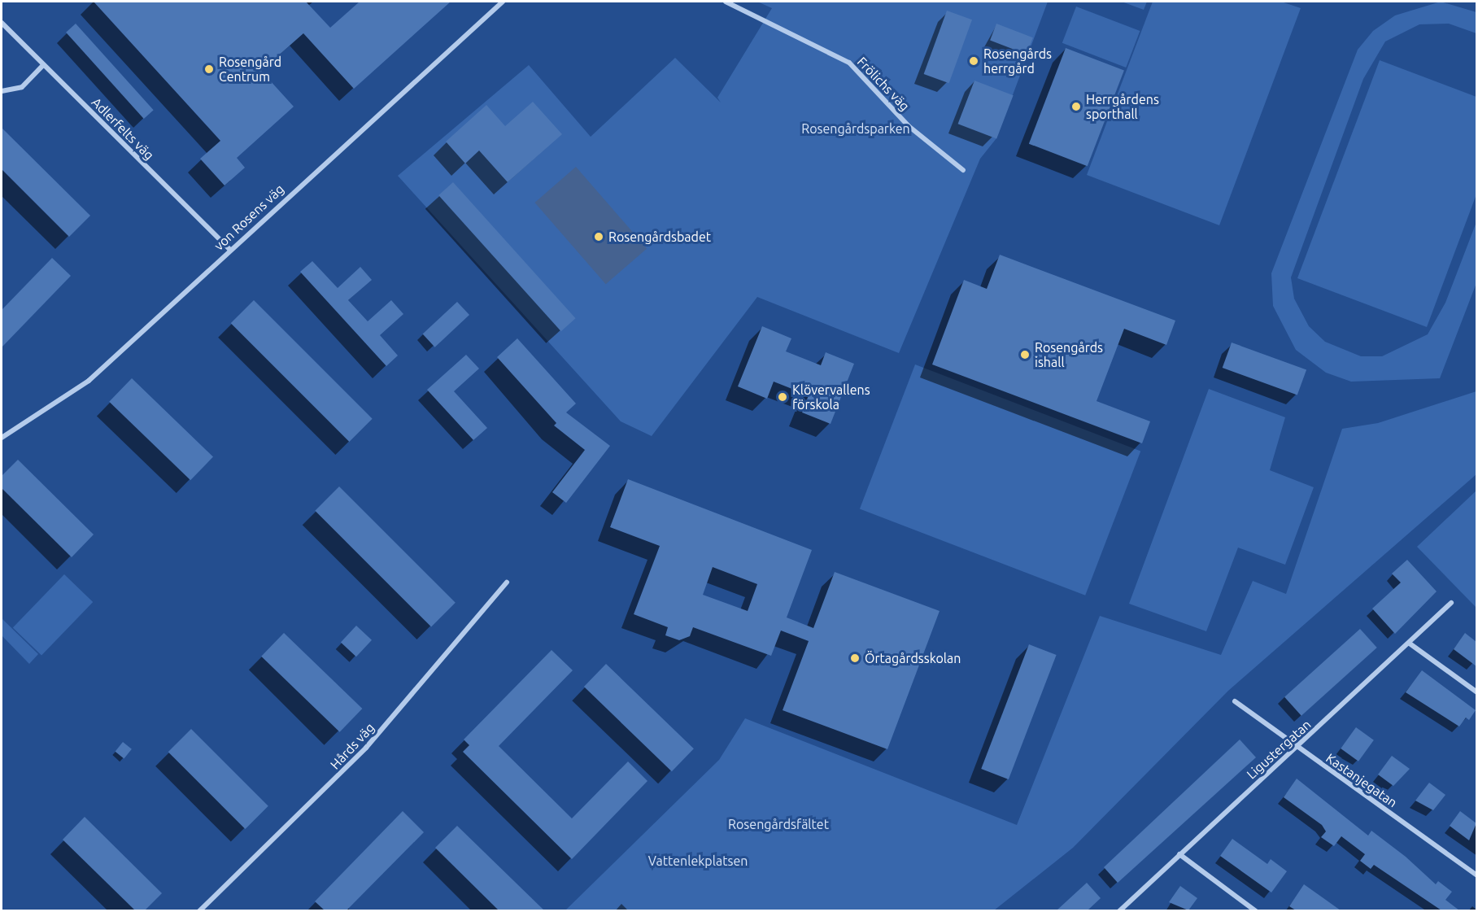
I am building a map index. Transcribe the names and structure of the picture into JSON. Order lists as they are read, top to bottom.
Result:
{
  "streets": {
    "street": [
      "Frölichs väg",
      "Adlerfelts väg",
      "von Rosens väg",
      "Hårds väg",
      "Ligustergatan",
      "Kastanjegatan"
    ]
  },
  "crossings": [
    ["Adlerfelts väg", "von Rosens väg"],
    ["Ligustergatan", "Kastanjegatan"]
  ],
  "parks": ["Rosengårdsparken", "Rosengårdsfältet", "Vattenlekplatsen"],
  "places": [
    "Rosengårds herrgård",
    "Rosengård Centrum",
    "Herrgårdens sporthall",
    "Rosengårdsbadet",
    "Rosengårds ishall",
    "Klövervallens förskola",
    "Örtagårdsskolan"
  ]
}
